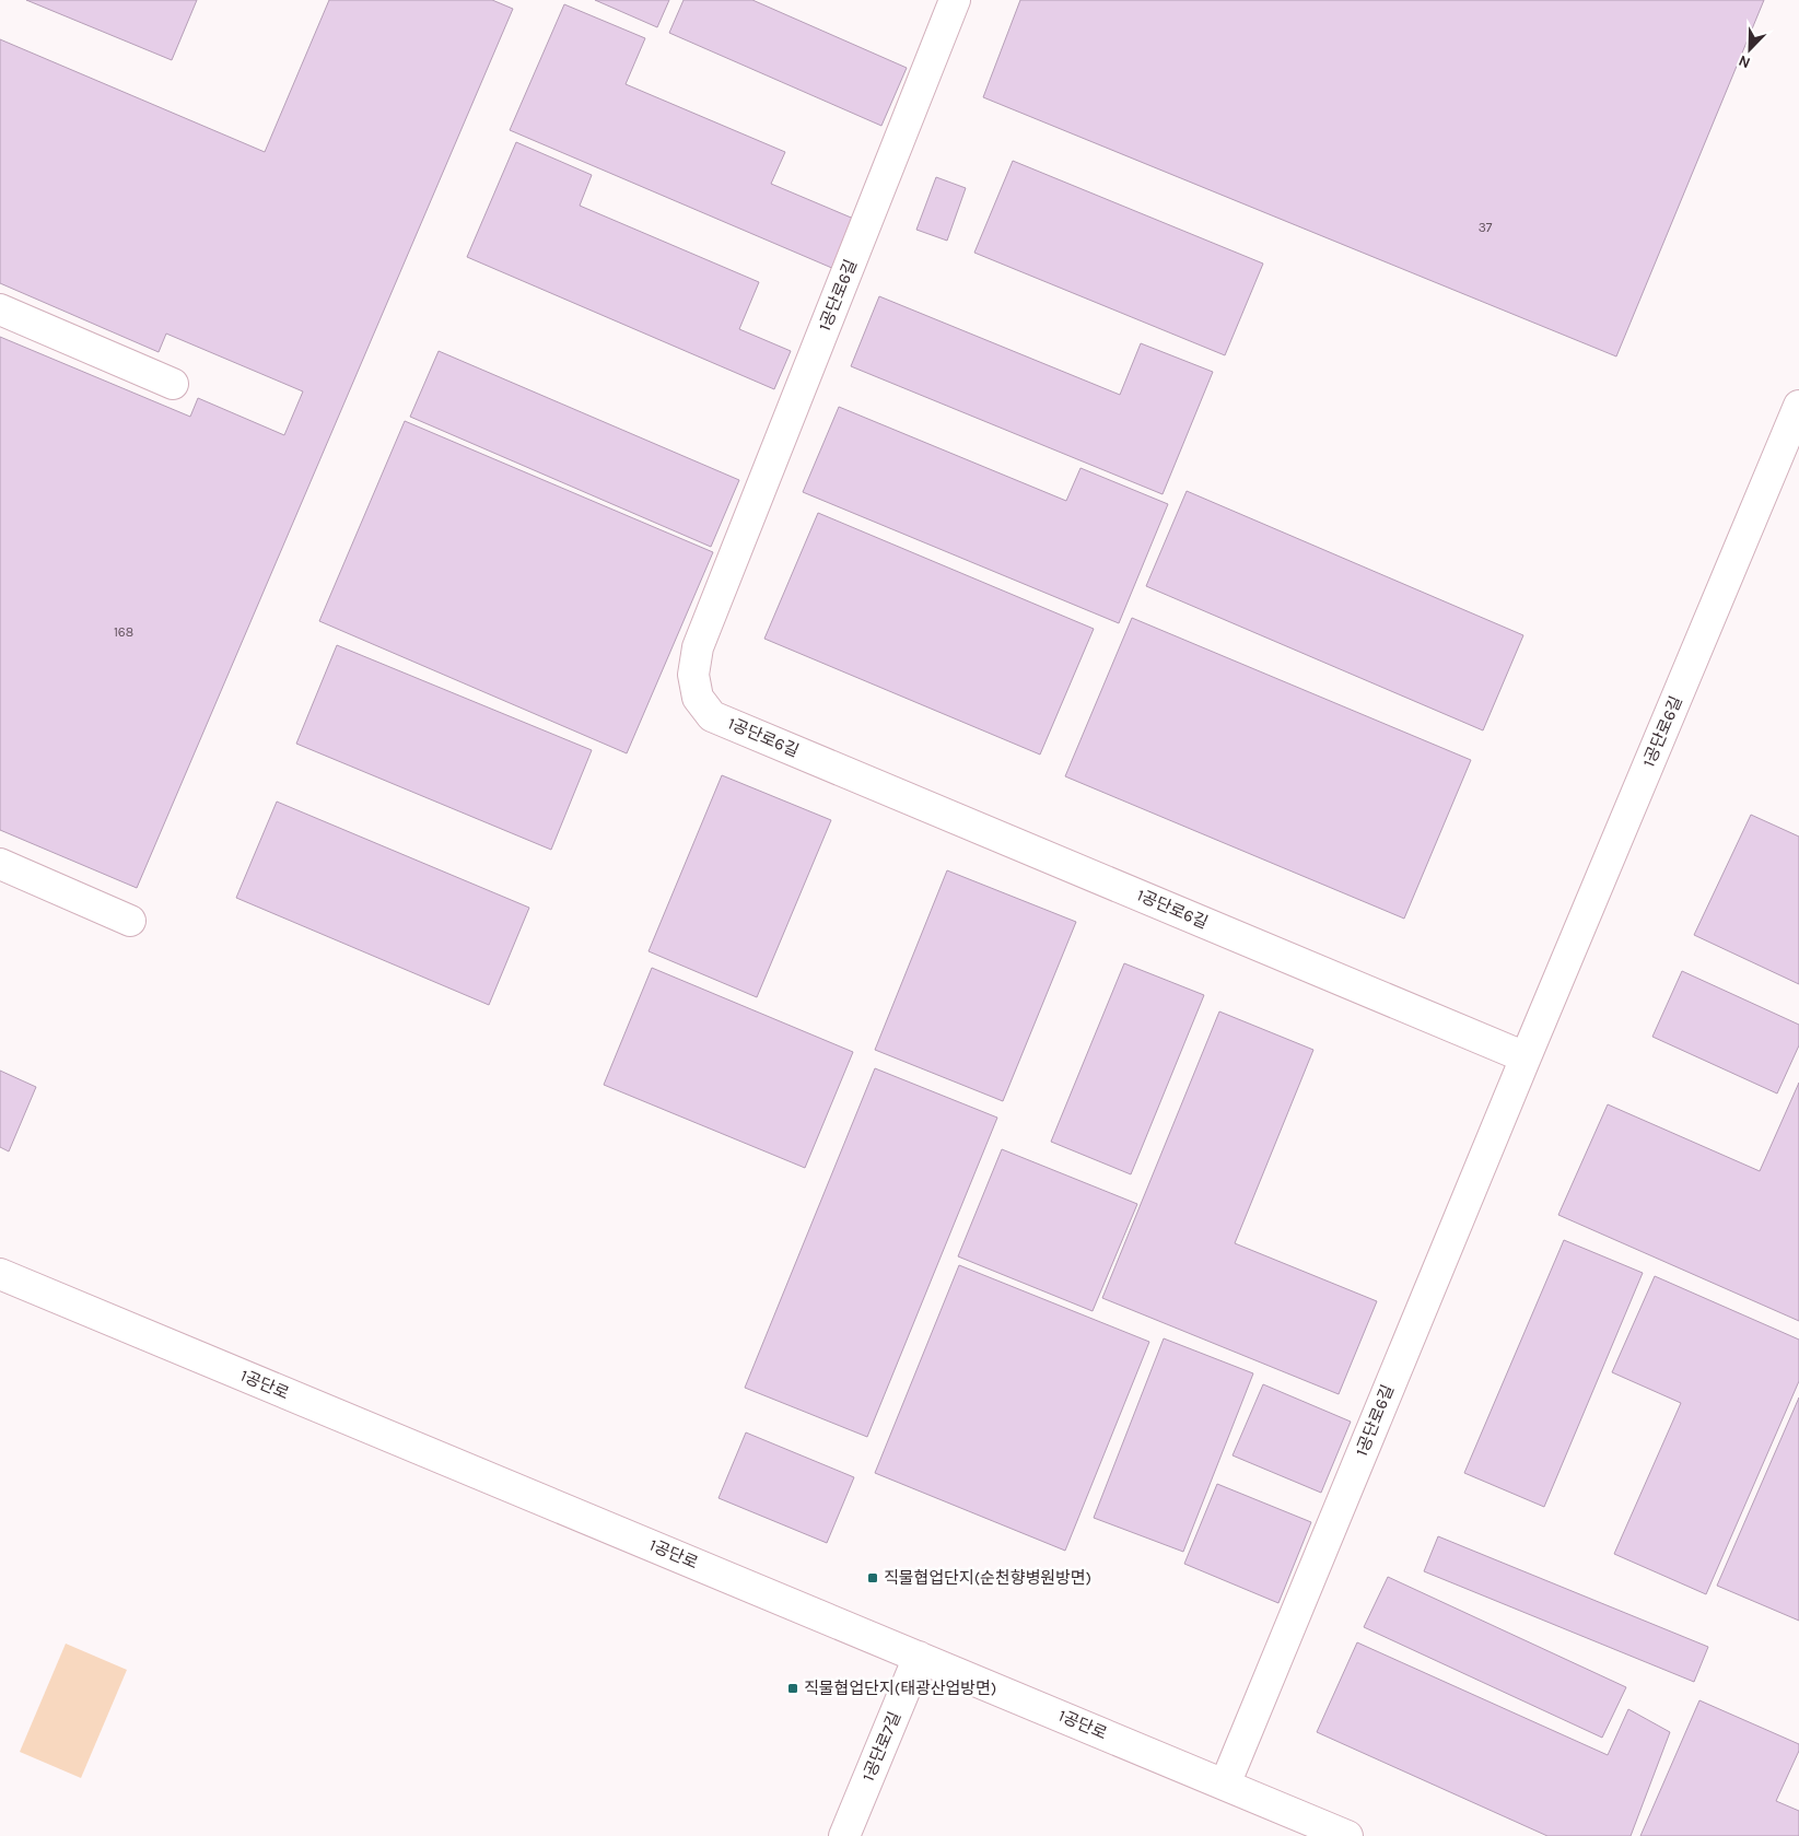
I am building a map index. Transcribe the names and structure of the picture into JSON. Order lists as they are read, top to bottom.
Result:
{
  "streets": {
    "street": ["1공단로6길", "1공단로", "1공단로7길"]
  },
  "crossings": [
    ["1공단로6길", "1공단로"],
    ["1공단로", "1공단로7길"]
  ],
  "places": {
    "transit": ["직물협업단지(순천향병원방면)", "직물협업단지(태광산업방면)"]
  },
  "house_numbers": ["37", "168"],
  "north": "bottom left"
}
